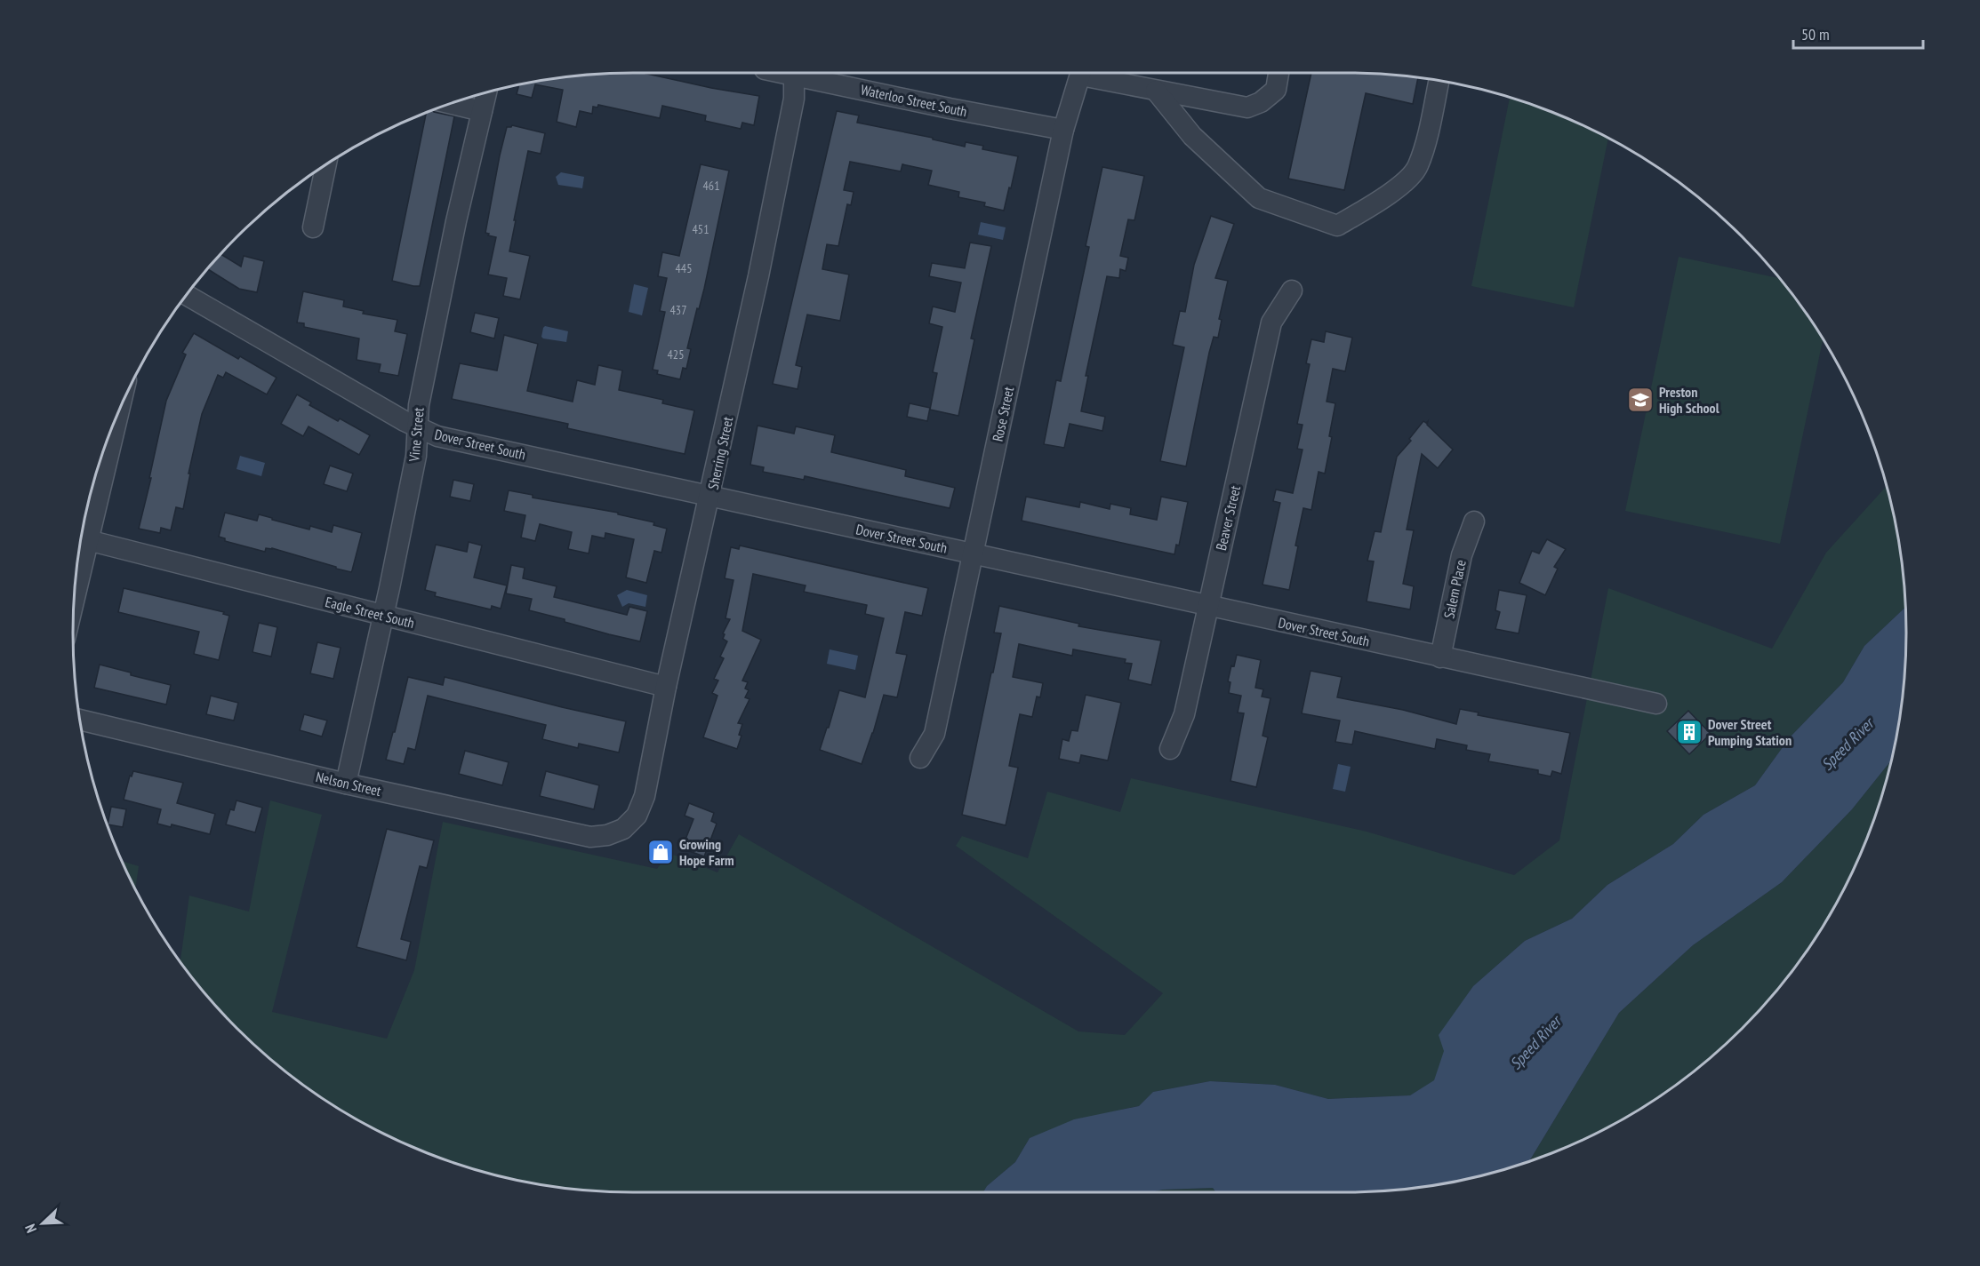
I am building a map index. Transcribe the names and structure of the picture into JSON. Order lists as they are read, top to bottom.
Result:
{
  "streets": {
    "street": [
      "Waterloo Street South",
      "Rose Street",
      "Vine Street",
      "Dover Street South",
      "Sherring Street",
      "Beaver Street",
      "Salem Place",
      "Eagle Street South",
      "Nelson Street"
    ]
  },
  "crossings": [
    ["Waterloo Street South", "Rose Street"],
    ["Rose Street", "Dover Street South"],
    ["Vine Street", "Dover Street South"],
    ["Vine Street", "Eagle Street South"],
    ["Vine Street", "Nelson Street"],
    ["Dover Street South", "Sherring Street"],
    ["Dover Street South", "Beaver Street"],
    ["Dover Street South", "Salem Place"],
    ["Sherring Street", "Eagle Street South"],
    ["Sherring Street", "Nelson Street"]
  ],
  "water": ["Speed River"],
  "places": {
    "school or university": ["Preston High School"],
    "building": ["Dover Street Pumping Station"],
    "shop": ["Growing Hope Farm"]
  },
  "house_numbers": [
    "461",
    "451",
    "445",
    "437",
    "425"
  ],
  "scale_bar": "50 m",
  "north": "bottom left"
}
